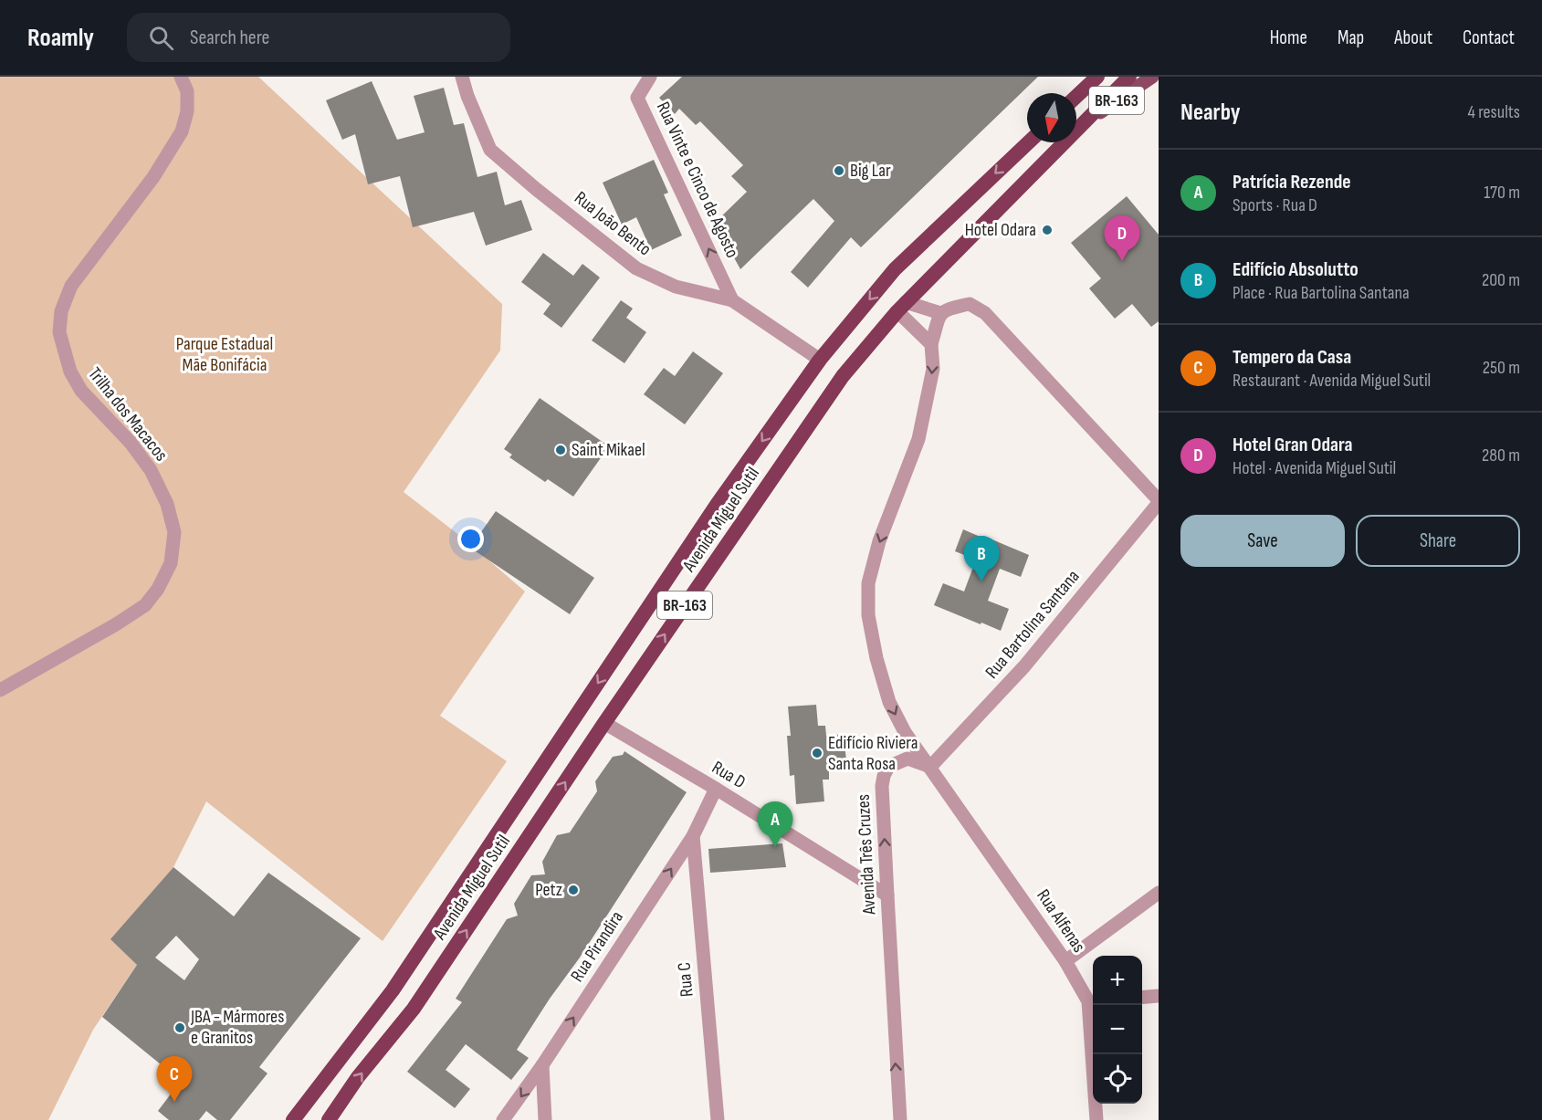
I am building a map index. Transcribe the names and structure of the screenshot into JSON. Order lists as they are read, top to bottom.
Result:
{
  "streets": {
    "highway": ["BR-163", "Avenida Miguel Sutil"],
    "street": [
      "Rua Vinte e Cinco de Agosto",
      "Rua João Bento",
      "Trilha dos Macacos",
      "Rua Bartolina Santana",
      "Rua D",
      "Avenida Três Cruzes",
      "Rua Alfenas",
      "Rua Pirandira",
      "Rua C"
    ]
  },
  "crossings": [
    ["BR-163", "Avenida Miguel Sutil"],
    ["Rua Vinte e Cinco de Agosto", "Rua João Bento"],
    ["Rua João Bento", "Avenida Miguel Sutil"],
    ["Avenida Miguel Sutil", "Rua D"],
    ["Rua Bartolina Santana", "Avenida Três Cruzes"],
    ["Rua Bartolina Santana", "Rua Alfenas"],
    ["Rua D", "Avenida Três Cruzes"],
    ["Rua D", "Rua Pirandira"],
    ["Avenida Três Cruzes", "Rua Alfenas"],
    ["Rua Pirandira", "Rua C"]
  ],
  "one_way": ["Rua Vinte e Cinco de Agosto"],
  "parks": ["Parque Estadual Mãe Bonifácia"],
  "places": [
    "Big Lar",
    "Hotel Odara",
    "Saint Mikael",
    "Edifício Riviera Santa Rosa",
    "Petz",
    "JBA - Mármores e Granitos"
  ],
  "north": "bottom",
  "page": {
    "header": "Roamly",
    "search": "Search here",
    "nav": [
      "Home",
      "Map",
      "About",
      "Contact"
    ],
    "heading": ["Nearby", "4 results"],
    "list": [
      {
        "mark": "A",
        "name": "Patrícia Rezende",
        "note": "Sports · Rua D",
        "value": "170 m"
      },
      {
        "mark": "B",
        "name": "Edifício Absolutto",
        "note": "Place · Rua Bartolina Santana",
        "value": "200 m"
      },
      {
        "mark": "C",
        "name": "Tempero da Casa",
        "note": "Restaurant · Avenida Miguel Sutil",
        "value": "250 m"
      },
      {
        "mark": "D",
        "name": "Hotel Gran Odara",
        "note": "Hotel · Avenida Miguel Sutil",
        "value": "280 m"
      }
    ],
    "pins": [
      "D",
      "B",
      "A",
      "C"
    ],
    "buttons": ["Save", "Share"],
    "map_buttons": ["+", "−"]
  }
}
